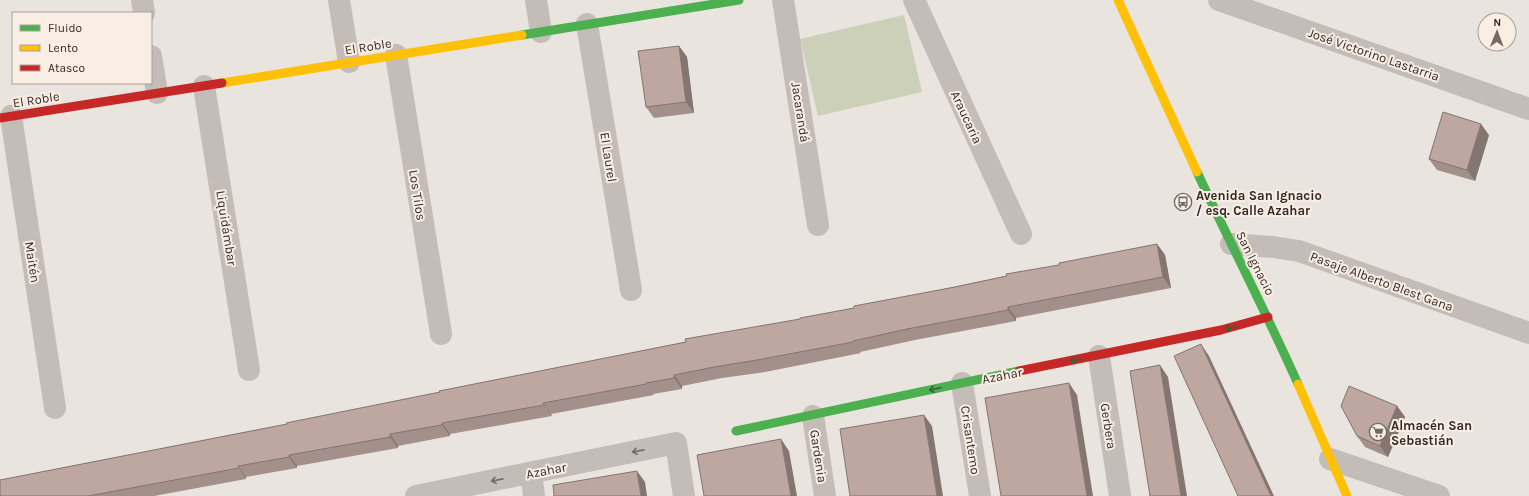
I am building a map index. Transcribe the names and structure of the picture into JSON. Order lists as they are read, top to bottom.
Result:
{
  "streets": {
    "street": [
      "El Roble",
      "José Victorino Lastarria",
      "Jacarandá",
      "Araucaria",
      "El Laurel",
      "Los Tilos",
      "Liquidámbar",
      "Maitén",
      "San Ignacio",
      "Pasaje Alberto Blest Gana",
      "Azahar",
      "Gerbera",
      "Crisantemo",
      "Gardenia"
    ]
  },
  "crossings": [
    ["El Roble", "El Laurel"],
    ["El Roble", "Los Tilos"],
    ["El Roble", "Liquidámbar"],
    ["El Roble", "Maitén"],
    ["San Ignacio", "Pasaje Alberto Blest Gana"],
    ["San Ignacio", "Azahar"],
    ["Azahar", "Gerbera"],
    ["Azahar", "Crisantemo"],
    ["Azahar", "Gardenia"]
  ],
  "one_way": ["Azahar"],
  "places": {
    "bus stop": ["Avenida San Ignacio / esq. Calle Azahar"],
    "supermarket": ["Almacén San Sebastián"]
  },
  "legend": ["Fluido", "Lento", "Atasco"],
  "north": "top"
}
